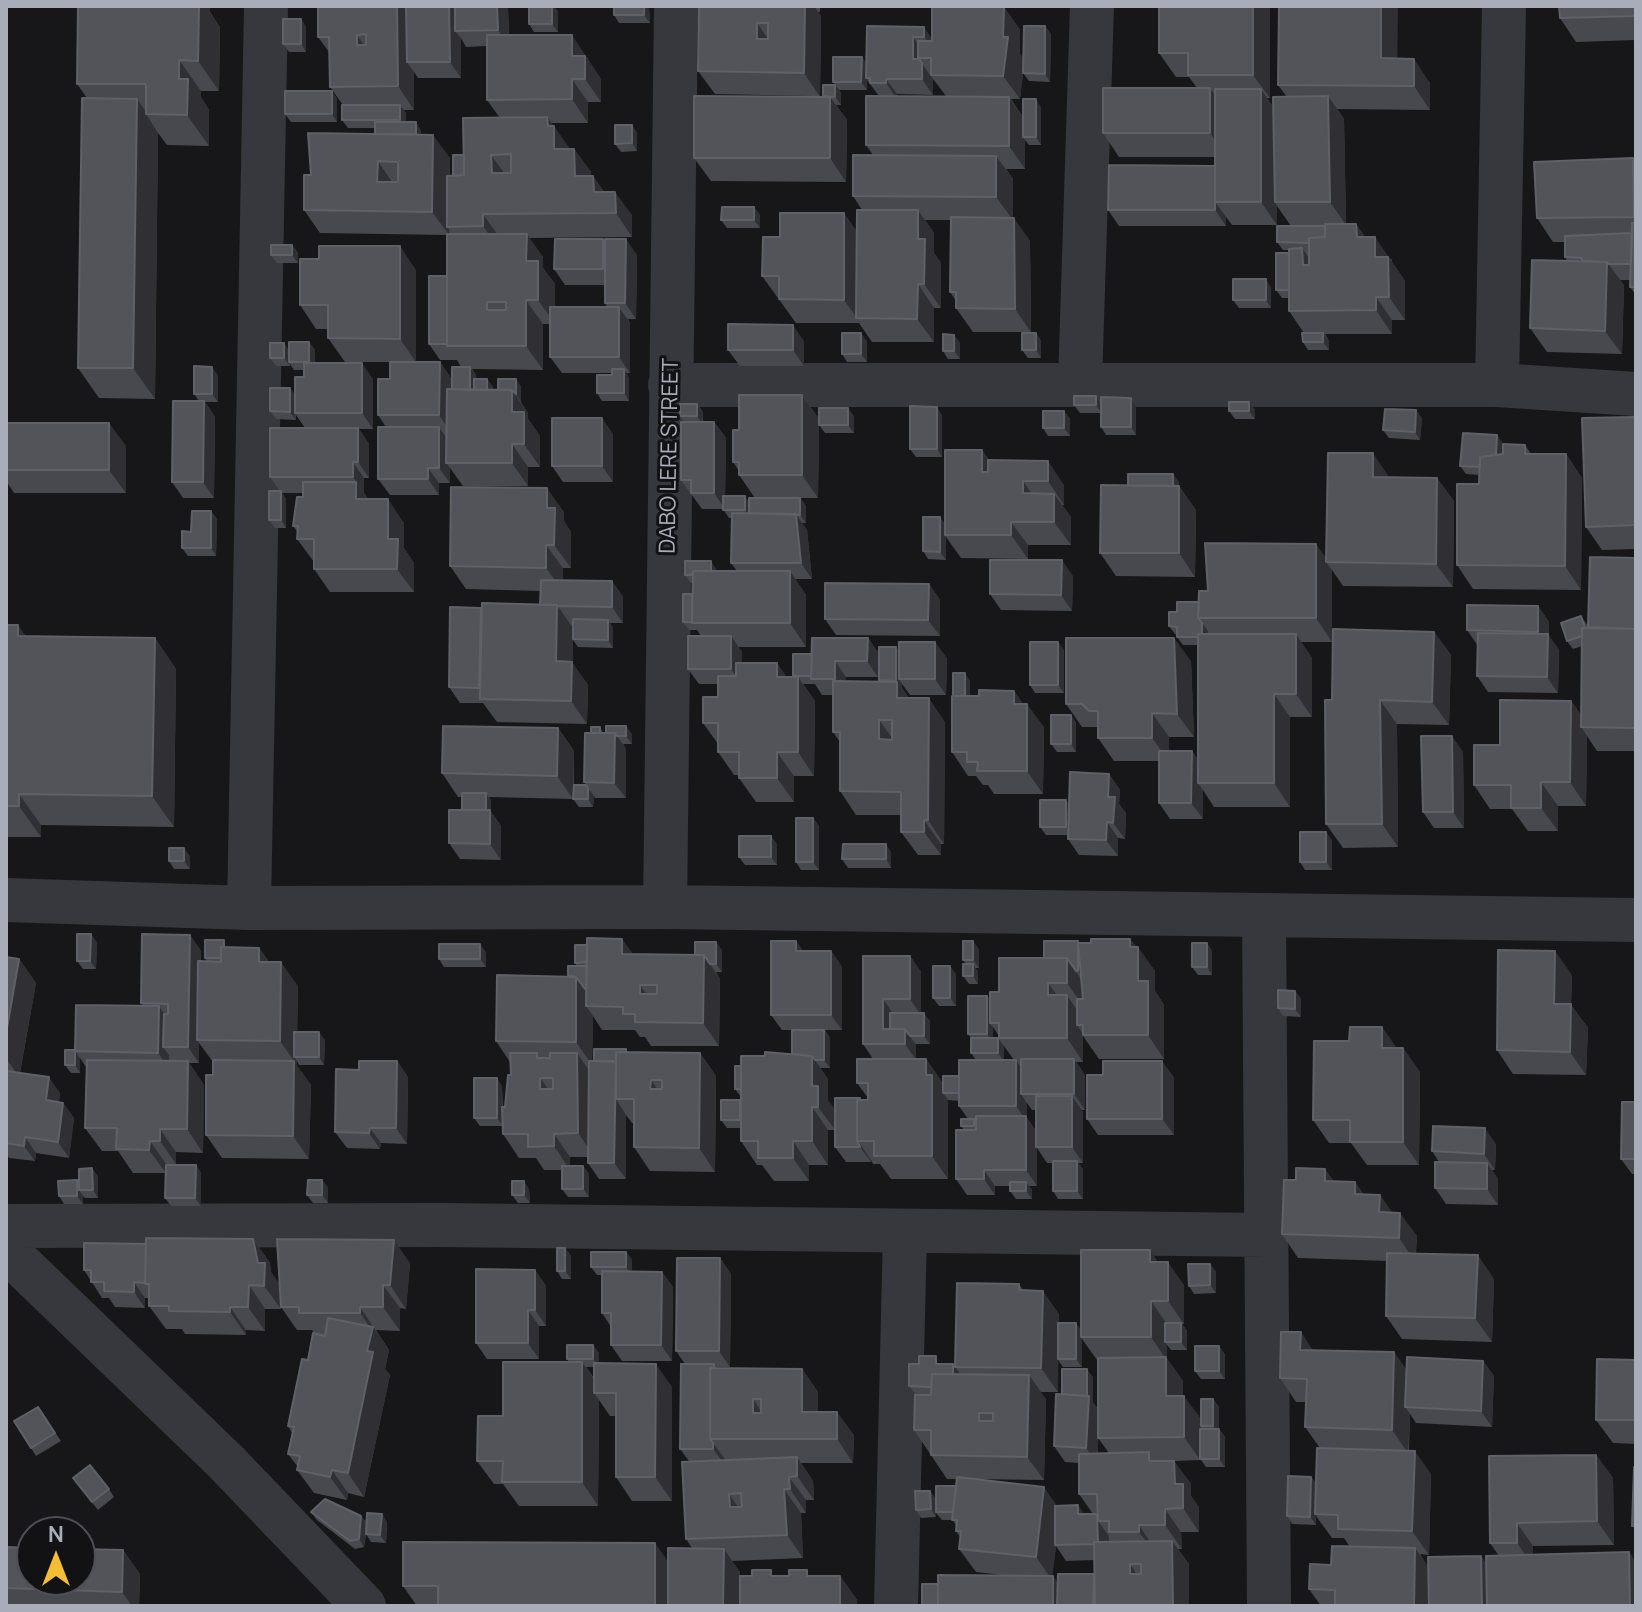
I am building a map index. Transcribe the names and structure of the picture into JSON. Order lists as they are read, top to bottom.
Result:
{
  "streets": {
    "street": ["DABO LERE STREET"]
  },
  "north": "top"
}
